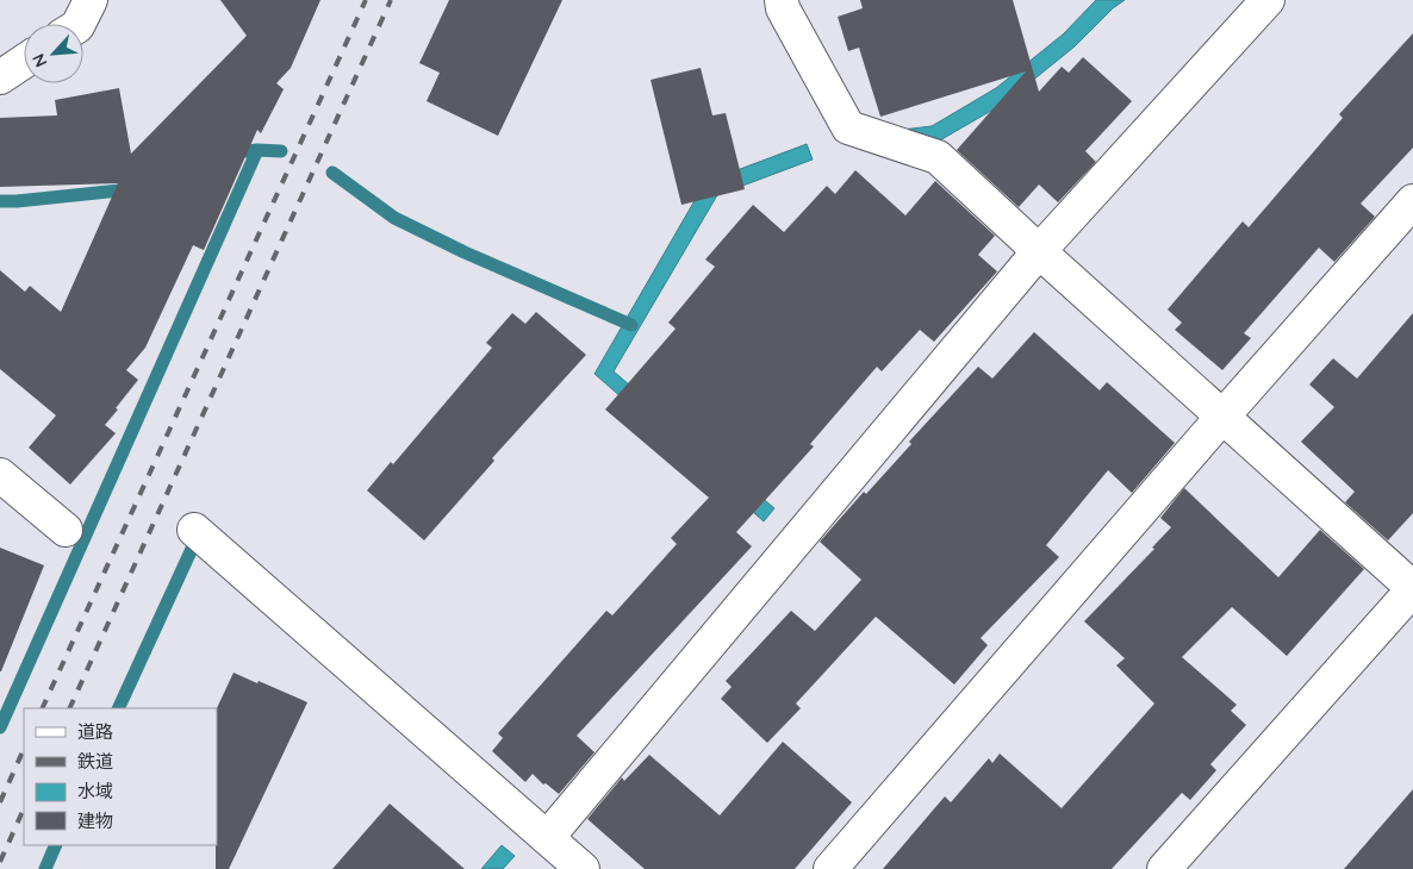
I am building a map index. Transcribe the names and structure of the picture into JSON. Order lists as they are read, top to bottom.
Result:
{
  "legend": [
    "道路",
    "鉄道",
    "水域",
    "建物"
  ],
  "north": "bottom left"
}
